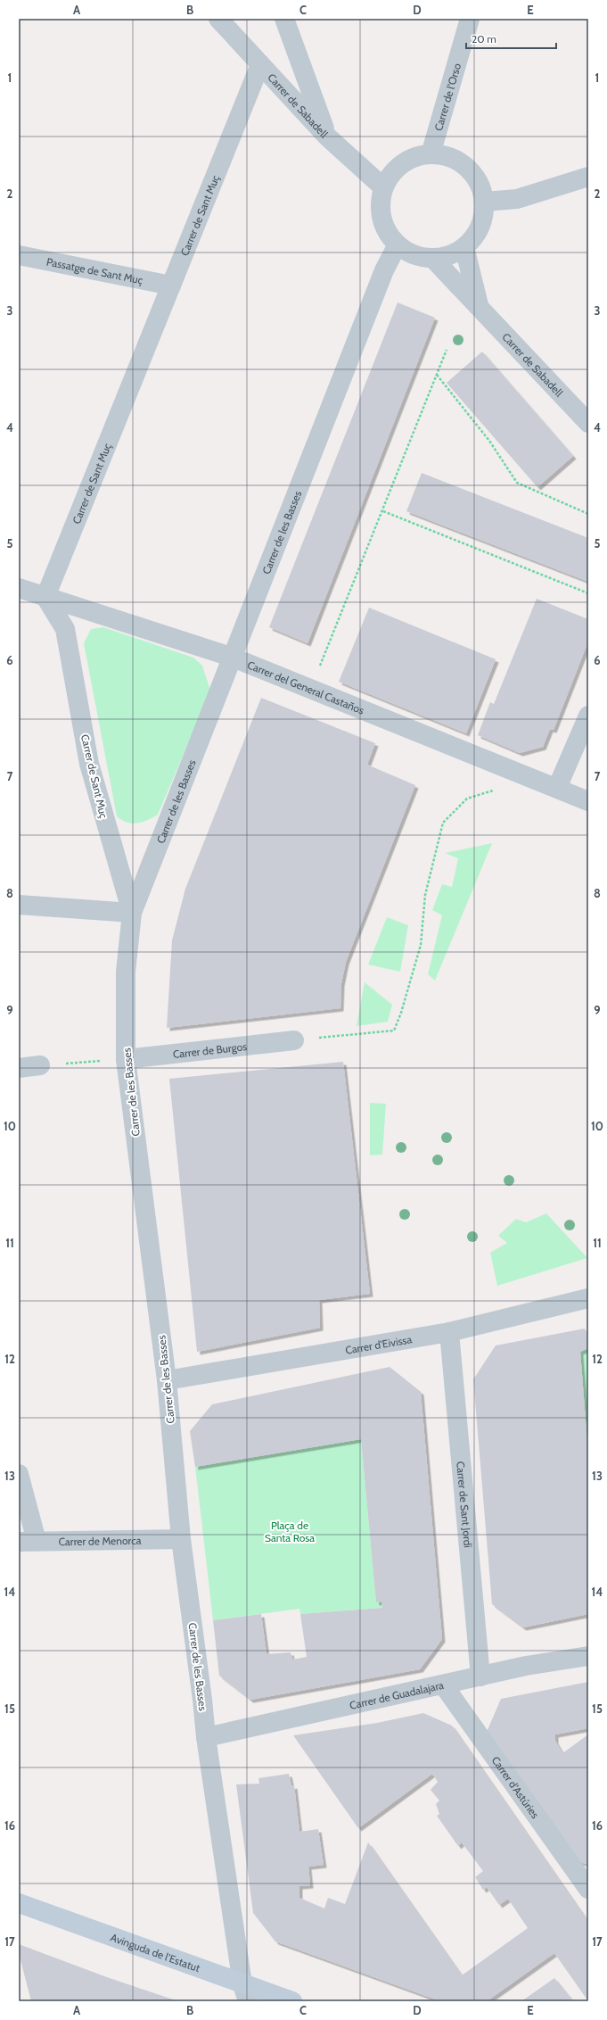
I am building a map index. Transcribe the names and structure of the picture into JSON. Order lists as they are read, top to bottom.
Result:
{
  "streets": {
    "main road": ["Avinguda de l'Estatut"],
    "street": [
      "Carrer de l'Orso",
      "Carrer de Sabadell",
      "Carrer de Sant Muç",
      "Passatge de Sant Muç",
      "Carrer de les Basses",
      "Carrer del General Castaños",
      "Carrer de Burgos",
      "Carrer d'Eivissa",
      "Carrer de Sant Jordi",
      "Carrer de Menorca",
      "Carrer de Guadalajara",
      "Carrer d'Astúries"
    ]
  },
  "crossings": [
    ["Carrer de l'Orso", "Carrer de Sabadell"],
    ["Carrer de l'Orso", "Carrer de les Basses"],
    ["Carrer de Sabadell", "Carrer de Sant Muç"],
    ["Carrer de Sabadell", "Carrer de les Basses"],
    ["Carrer de Sant Muç", "Passatge de Sant Muç"],
    ["Carrer de Sant Muç", "Carrer de les Basses"],
    ["Carrer de Sant Muç", "Carrer del General Castaños"],
    ["Carrer de les Basses", "Carrer del General Castaños"],
    ["Carrer de les Basses", "Carrer de Burgos"],
    ["Carrer de les Basses", "Carrer d'Eivissa"],
    ["Carrer de les Basses", "Carrer de Menorca"],
    ["Carrer de les Basses", "Carrer de Guadalajara"],
    ["Carrer de les Basses", "Avinguda de l'Estatut"],
    ["Carrer d'Eivissa", "Carrer de Sant Jordi"],
    ["Carrer de Sant Jordi", "Carrer de Guadalajara"],
    ["Carrer de Guadalajara", "Carrer d'Astúries"]
  ],
  "parks": ["Plaça de Santa Rosa"],
  "scale_bar": "20 m",
  "grid": {
    "columns": [
      "A",
      "B",
      "C",
      "D",
      "E"
    ],
    "rows": [
      "1",
      "2",
      "3",
      "4",
      "5",
      "6",
      "7",
      "8",
      "9",
      "10",
      "11",
      "12",
      "13",
      "14",
      "15",
      "16",
      "17"
    ]
  }
}
